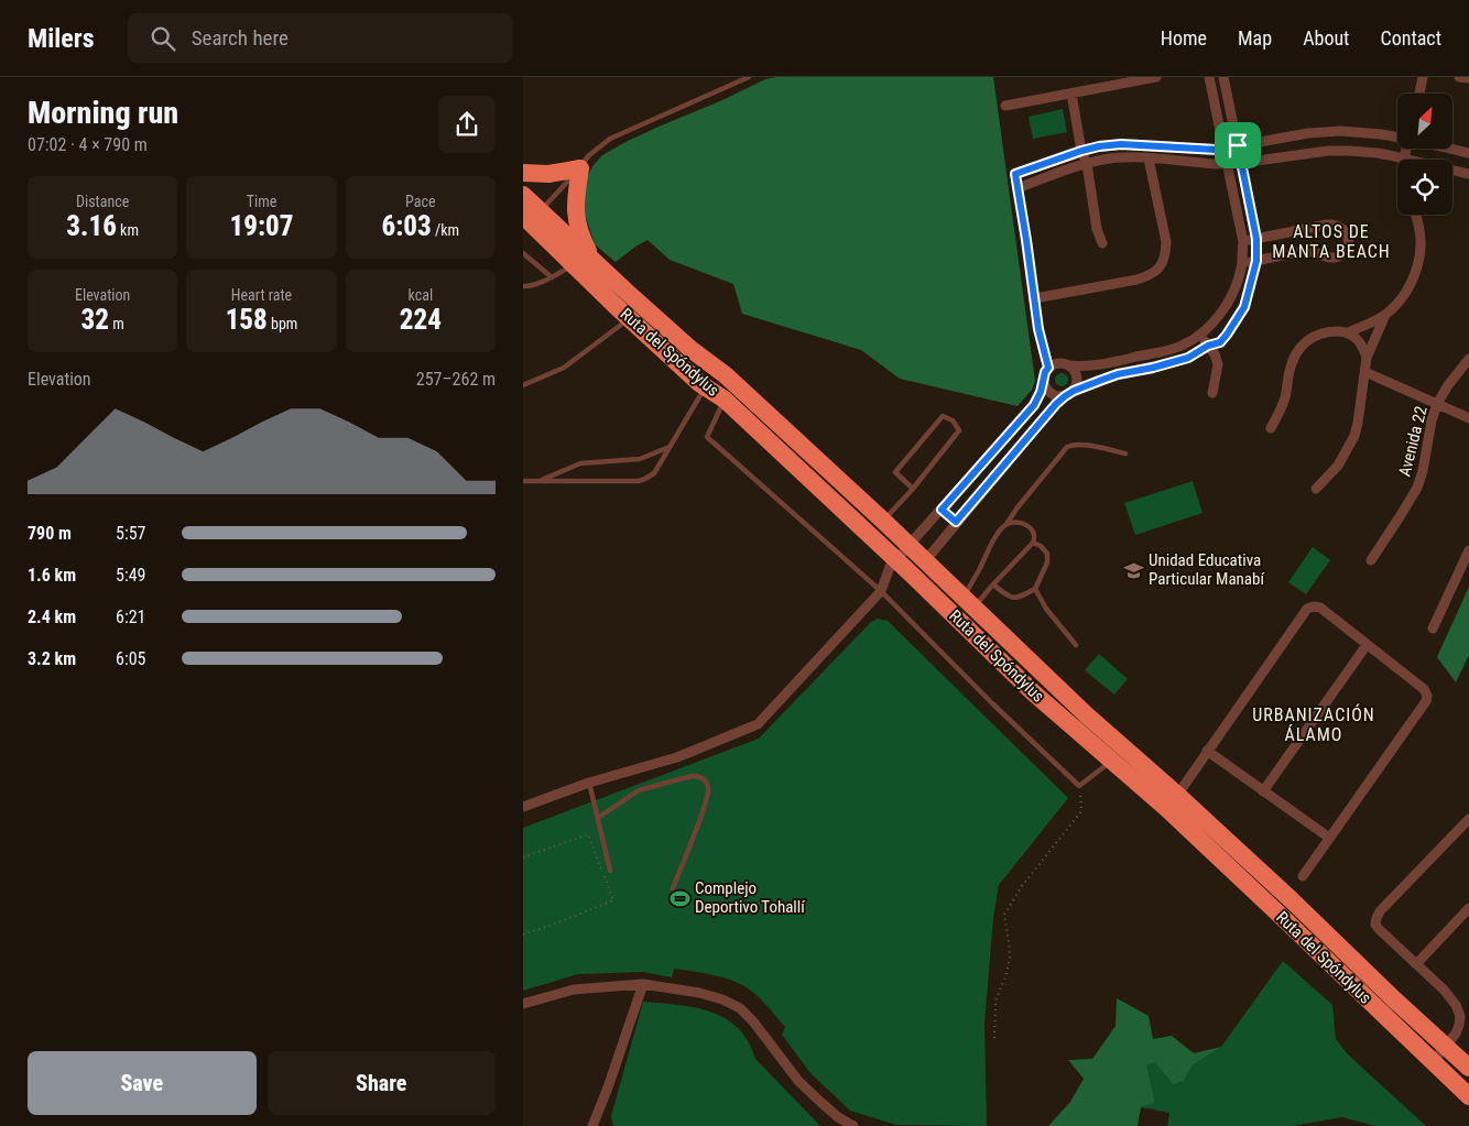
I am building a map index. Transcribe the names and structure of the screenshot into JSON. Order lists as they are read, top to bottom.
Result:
{
  "streets": {
    "highway": ["Ruta del Spóndylus"],
    "street": ["Avenida 22"]
  },
  "districts": ["ALTOS DE MANTA BEACH", "URBANIZACIÓN ÁLAMO"],
  "places": {
    "school or university": ["Unidad Educativa Particular Manabí"],
    "sports": ["Complejo Deportivo Tohallí"]
  },
  "north": "top right",
  "page": {
    "header": "Milers",
    "search": "Search here",
    "nav": [
      "Home",
      "Map",
      "About",
      "Contact"
    ],
    "heading": ["Morning run", "07:02 · 4 × 790 m"],
    "stats": [
      ["Distance", "3.16 km"],
      ["Time", "19:07"],
      ["Pace", "6:03 /km"],
      ["Elevation", "32 m"],
      ["Heart rate", "158 bpm"],
      ["kcal", "224"]
    ],
    "chart": ["Elevation", "257–262 m"],
    "list": [
      {
        "name": "790 m",
        "note": "5:57"
      },
      {
        "name": "1.6 km",
        "note": "5:49"
      },
      {
        "name": "2.4 km",
        "note": "6:21"
      },
      {
        "name": "3.2 km",
        "note": "6:05"
      }
    ],
    "buttons": ["Save", "Share"]
  }
}
